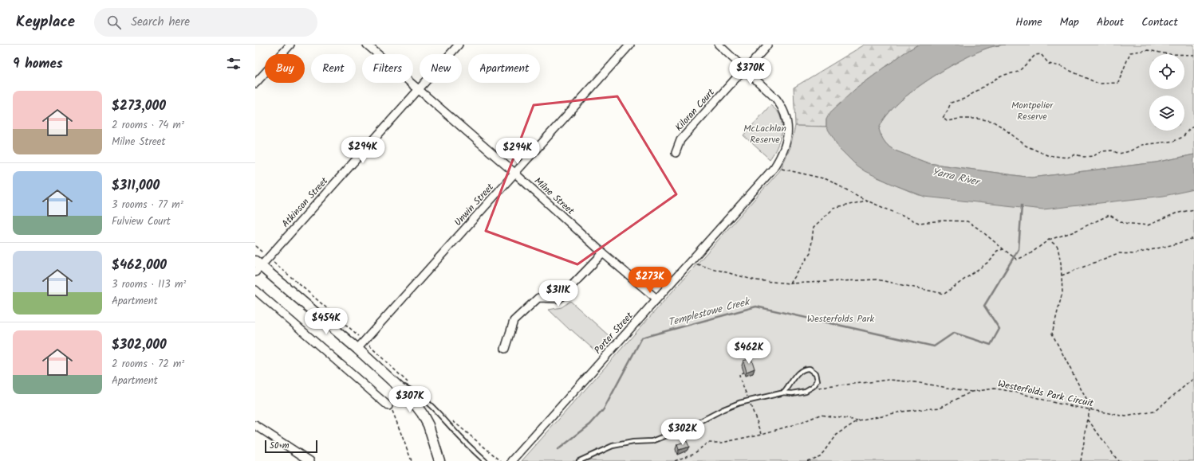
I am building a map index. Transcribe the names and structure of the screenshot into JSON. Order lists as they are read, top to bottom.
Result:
{
  "streets": {
    "street": [
      "Kiloran Court",
      "Milne Street",
      "Atkinson Street",
      "Unwin Street",
      "Porter Street"
    ],
    "path": ["Westerfolds Park Circuit"]
  },
  "crossings": [
    ["Kiloran Court", "Porter Street"],
    ["Milne Street", "Atkinson Street"],
    ["Milne Street", "Unwin Street"],
    ["Milne Street", "Porter Street"]
  ],
  "water": ["Yarra River", "Templestowe Creek"],
  "parks": ["Montpelier Reserve", "McLachlan Reserve", "Westerfolds Park"],
  "scale_bar": "50 m",
  "page": {
    "header": "Keyplace",
    "search": "Search here",
    "nav": [
      "Home",
      "Map",
      "About",
      "Contact"
    ],
    "heading": "9 homes",
    "chip": [
      "Buy",
      "Rent",
      "Filters",
      "New",
      "Apartment"
    ],
    "price": [
      "$370K",
      "$294K",
      "$294K",
      "$273K",
      "$311K",
      "$454K",
      "$462K",
      "$307K",
      "$302K"
    ],
    "list": [
      {
        "name": "$273,000",
        "note": "2 rooms · 74 m² · Milne Street"
      },
      {
        "name": "$311,000",
        "note": "3 rooms · 77 m² · Fulview Court"
      },
      {
        "name": "$462,000",
        "note": "3 rooms · 113 m² · Apartment"
      },
      {
        "name": "$302,000",
        "note": "2 rooms · 72 m² · Apartment"
      }
    ],
    "scale": "50 m"
  }
}
